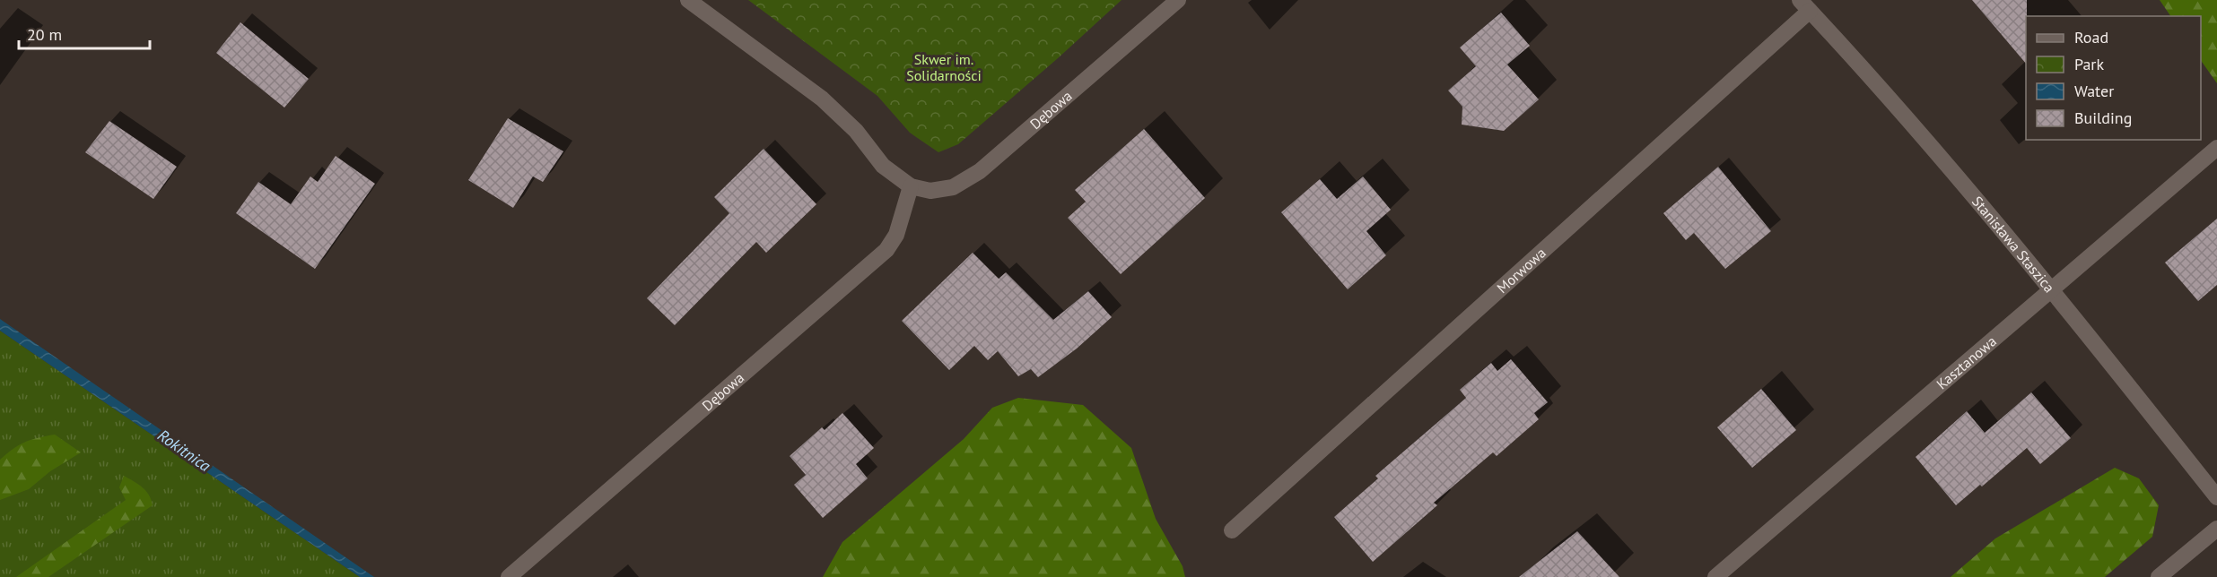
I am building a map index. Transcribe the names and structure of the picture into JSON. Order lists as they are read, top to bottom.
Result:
{
  "streets": {
    "street": [
      "Dębowa",
      "Stanisława Staszica",
      "Morwowa",
      "Kasztanowa"
    ]
  },
  "crossings": [
    ["Stanisława Staszica", "Morwowa"],
    ["Stanisława Staszica", "Kasztanowa"]
  ],
  "water": ["Rokitnica"],
  "parks": ["Skwer im. Solidarności"],
  "legend": [
    "Road",
    "Park",
    "Water",
    "Building"
  ],
  "scale_bar": "20 m"
}
